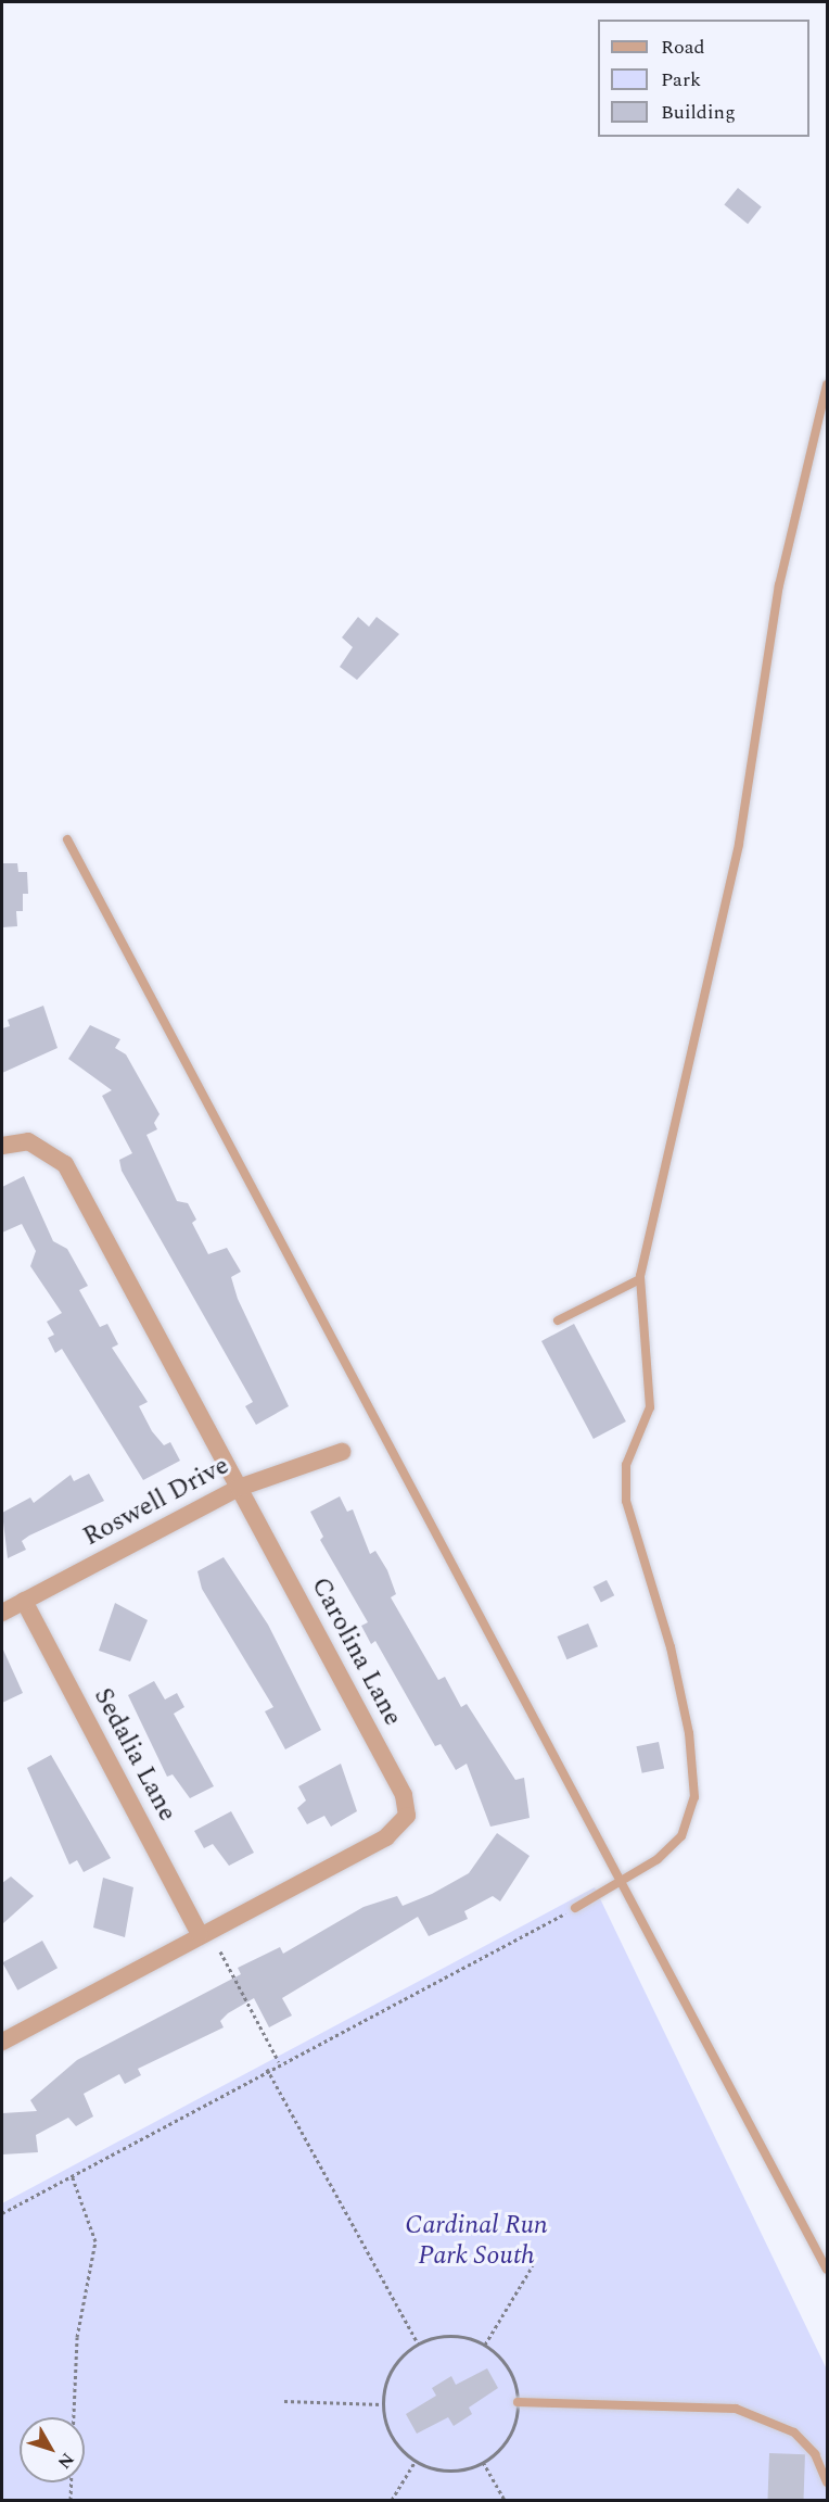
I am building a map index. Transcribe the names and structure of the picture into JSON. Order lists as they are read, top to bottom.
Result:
{
  "streets": {
    "street": ["Roswell Drive", "Carolina Lane", "Sedalia Lane"]
  },
  "crossings": [
    ["Roswell Drive", "Carolina Lane"],
    ["Roswell Drive", "Sedalia Lane"],
    ["Carolina Lane", "Sedalia Lane"]
  ],
  "parks": ["Cardinal Run Park South"],
  "legend": ["Road", "Park", "Building"],
  "north": "bottom right"
}
